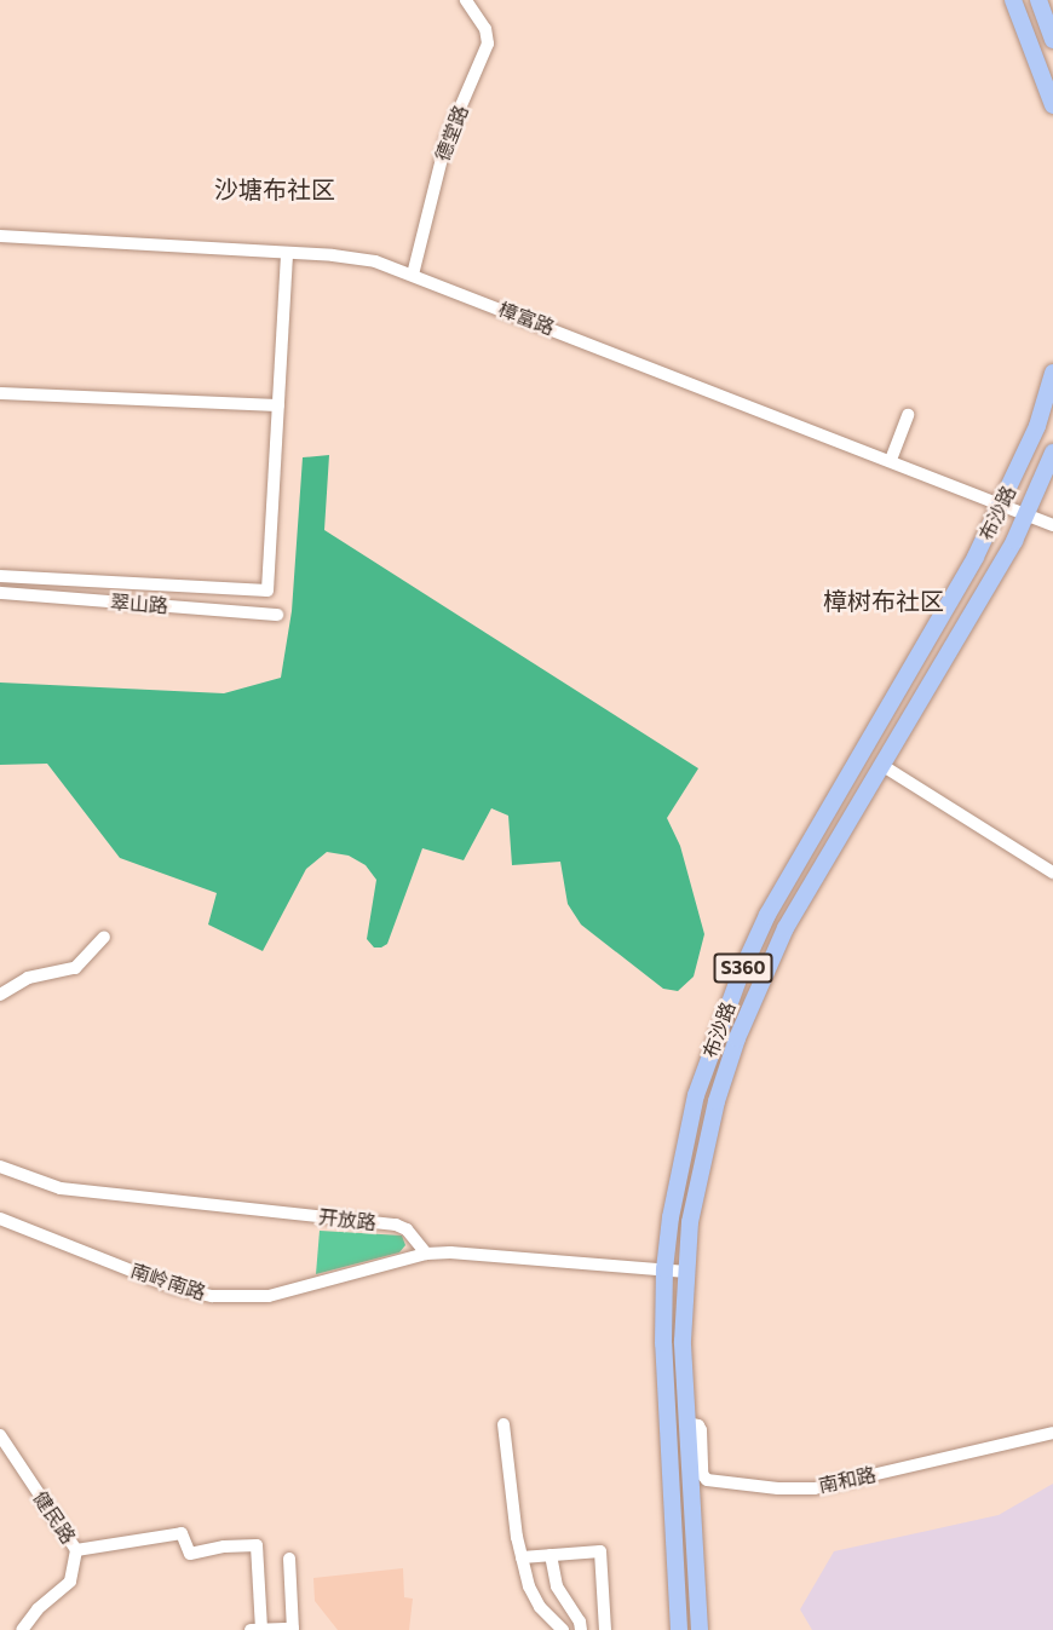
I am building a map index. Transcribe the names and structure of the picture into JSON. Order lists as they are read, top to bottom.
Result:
{
  "streets": {
    "main road": ["布沙路", "S360"],
    "street": [
      "德堂路",
      "樟富路",
      "翠山路",
      "开放路",
      "南岭南路",
      "南和路",
      "健民路"
    ]
  },
  "crossings": [
    ["德堂路", "樟富路"],
    ["樟富路", "布沙路"],
    ["布沙路", "南和路"],
    ["开放路", "南岭南路"]
  ],
  "districts": ["沙塘布社区", "樟树布社区"]
}
